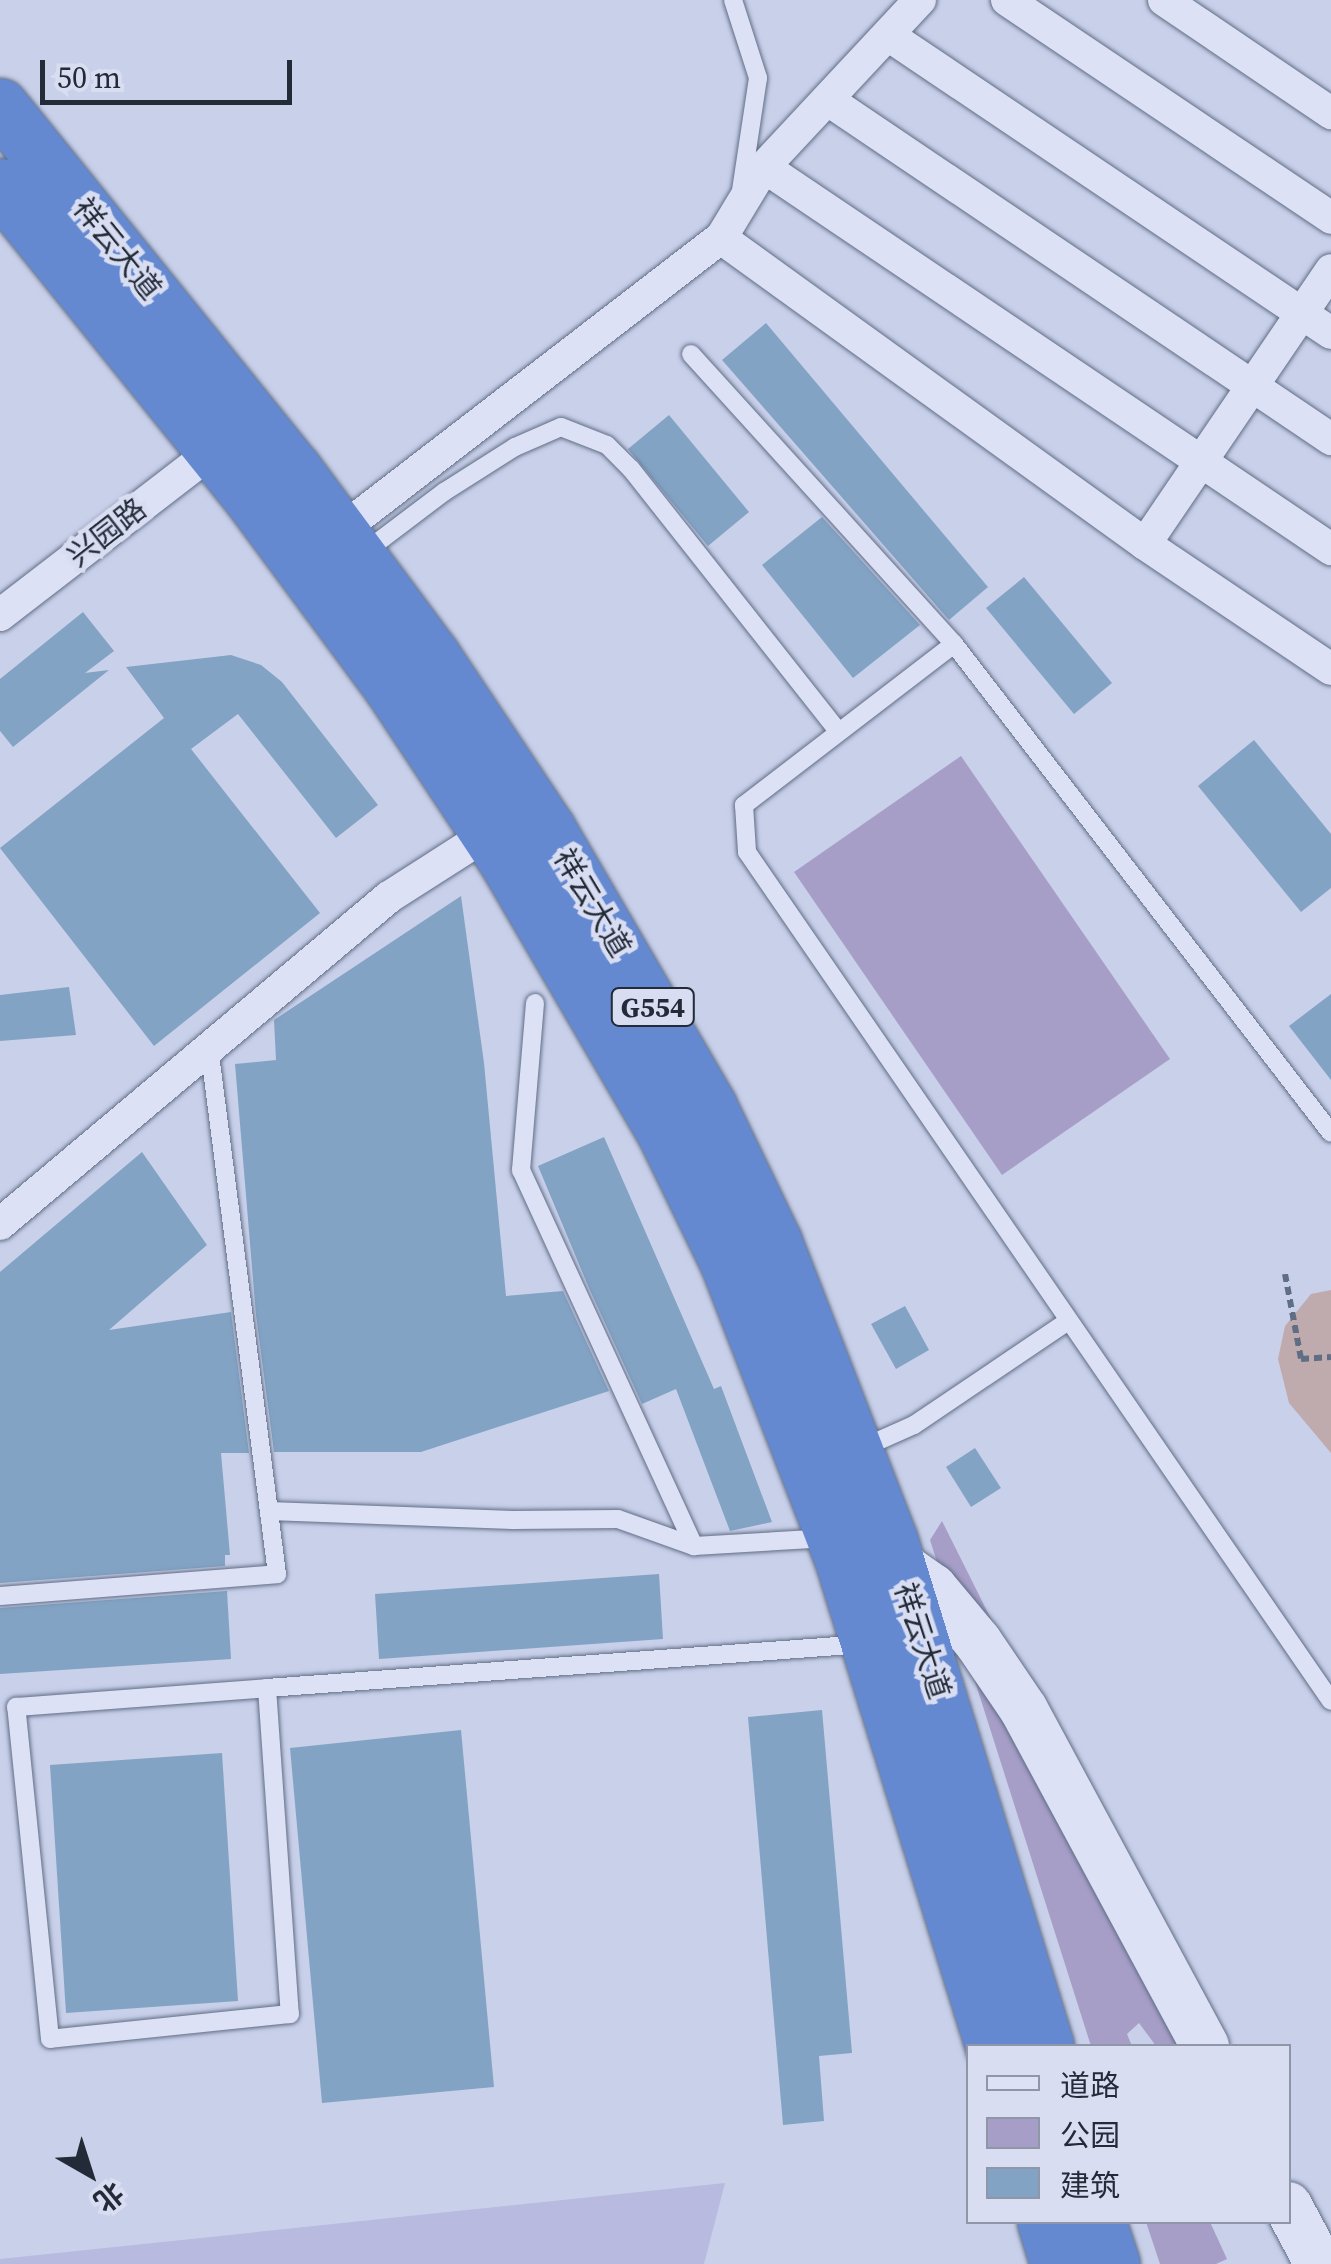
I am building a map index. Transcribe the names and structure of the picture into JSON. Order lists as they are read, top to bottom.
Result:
{
  "streets": {
    "highway": ["祥云大道", "G554"],
    "street": ["兴园路"]
  },
  "crossings": [
    ["祥云大道", "兴园路"]
  ],
  "legend": ["道路", "公园", "建筑"],
  "scale_bar": "50 m",
  "north": "bottom right"
}
